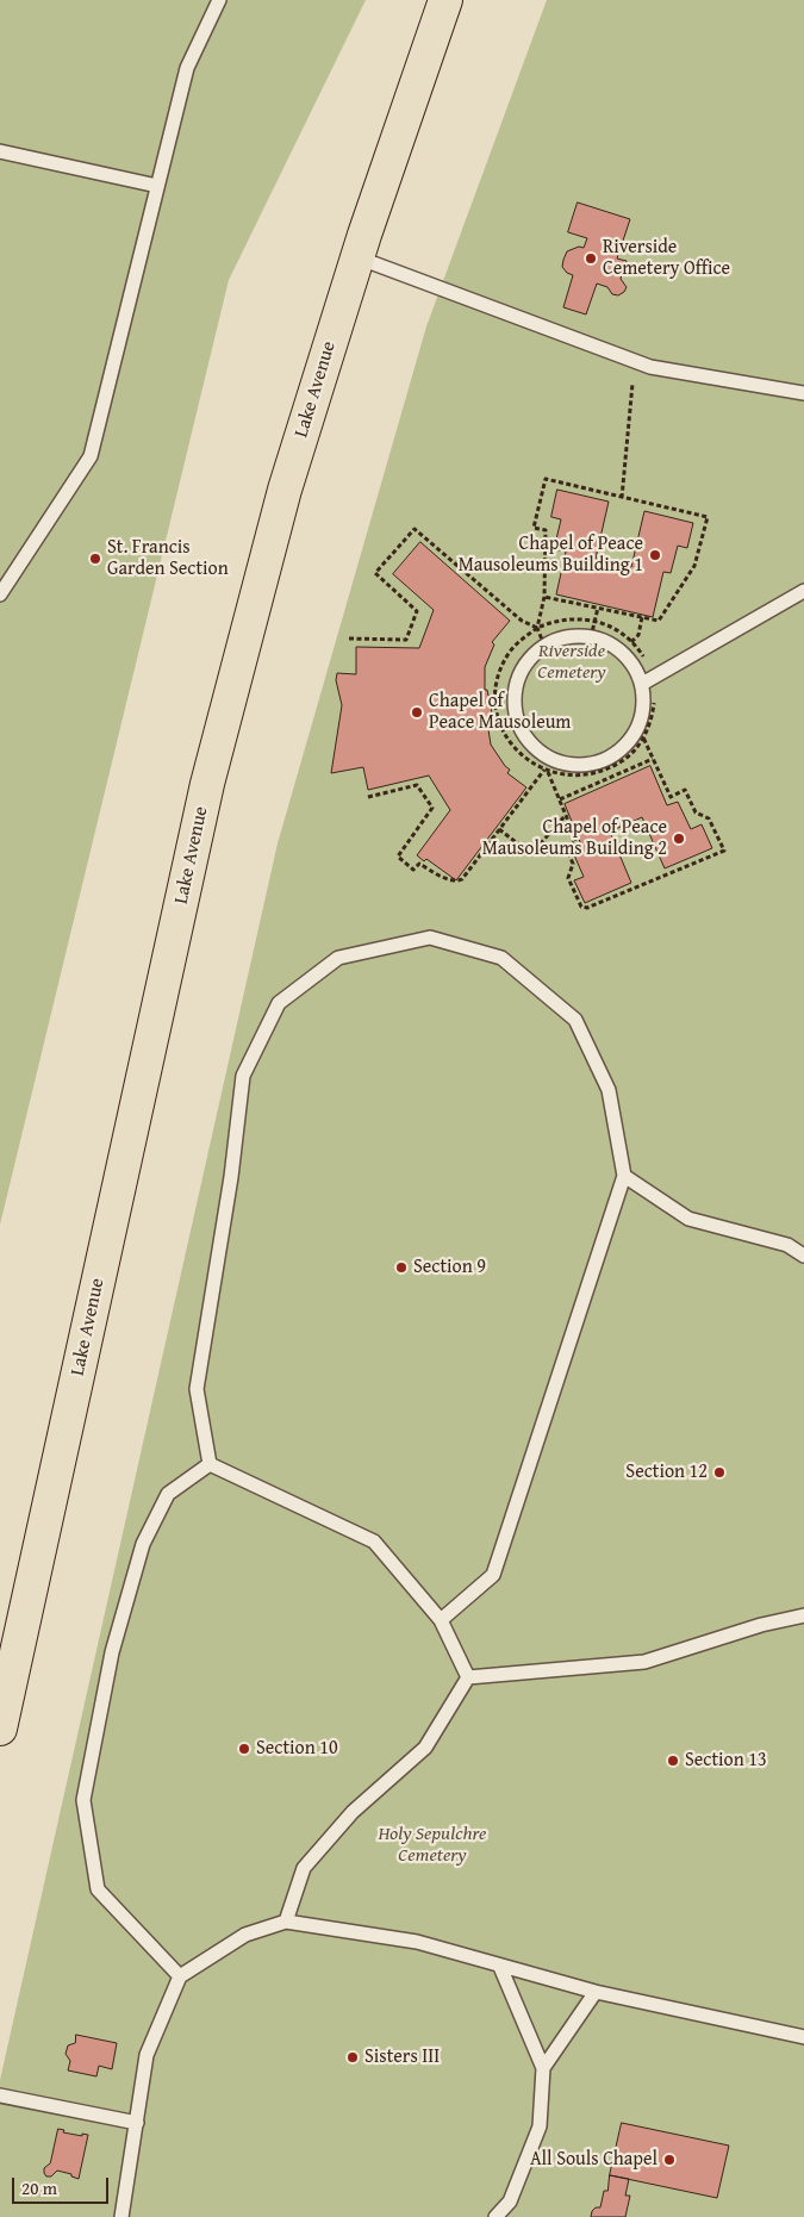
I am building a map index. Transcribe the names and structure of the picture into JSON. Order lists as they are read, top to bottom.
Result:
{
  "streets": {
    "main road": ["Lake Avenue"]
  },
  "parks": ["Riverside Cemetery", "Holy Sepulchre Cemetery"],
  "places": [
    "Riverside Cemetery Office",
    "Chapel of Peace Mausoleums Building 1",
    "St. Francis Garden Section",
    "Chapel of Peace Mausoleum",
    "Chapel of Peace Mausoleums Building 2",
    "Section 9",
    "Section 12",
    "Section 10",
    "Section 13",
    "Sisters III",
    "All Souls Chapel"
  ],
  "scale_bar": "20 m"
}
